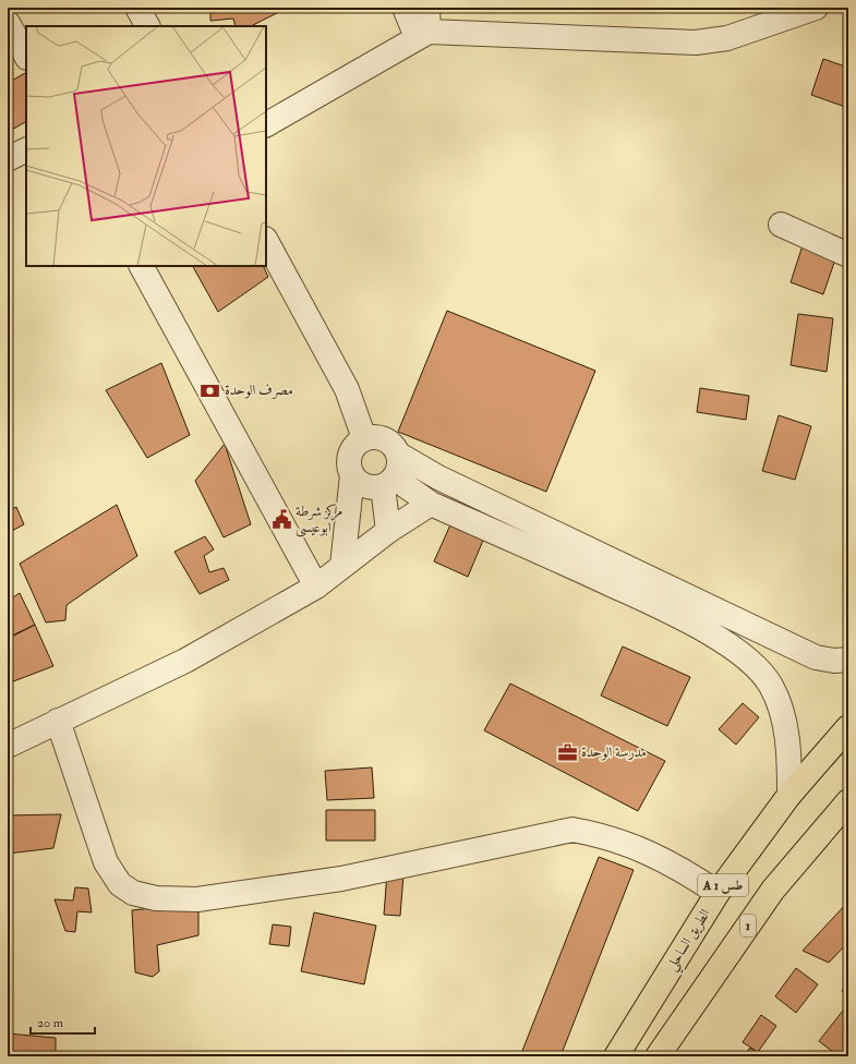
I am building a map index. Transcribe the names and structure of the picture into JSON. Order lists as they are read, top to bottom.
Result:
{
  "streets": {
    "highway": ["A 1 طس", "1", "الطريق الساحلي"]
  },
  "places": {
    "bank": ["مصرف الوحدة"],
    "public building": ["مركز شرطة ابوعيسى"],
    "office": ["مدرسة الوحدة"]
  },
  "scale_bar": "20 m"
}
